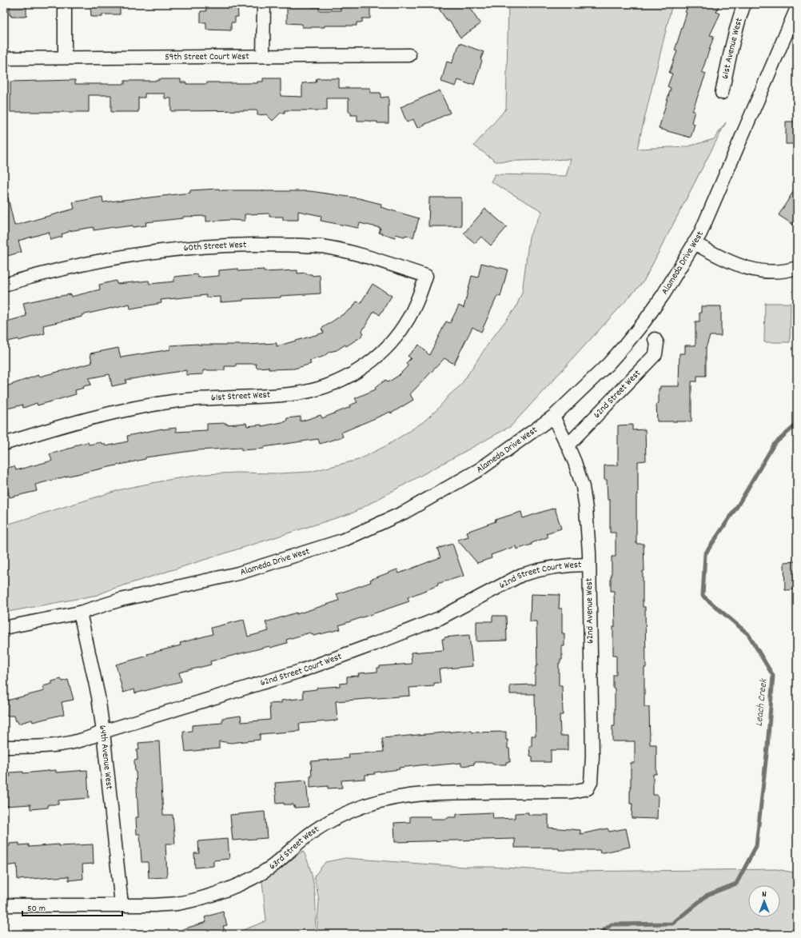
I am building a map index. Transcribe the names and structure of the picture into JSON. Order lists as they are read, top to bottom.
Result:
{
  "streets": {
    "street": [
      "61st Avenue West",
      "59th Street Court West",
      "60th Street West",
      "Alameda Drive West",
      "62nd Street West",
      "61st Street West",
      "62nd Street Court West",
      "62nd Avenue West",
      "64th Avenue West",
      "63rd Street West"
    ]
  },
  "crossings": [
    ["60th Street West", "61st Street West"],
    ["Alameda Drive West", "62nd Avenue West"],
    ["Alameda Drive West", "64th Avenue West"],
    ["62nd Street West", "62nd Avenue West"],
    ["62nd Street Court West", "62nd Avenue West"],
    ["62nd Street Court West", "64th Avenue West"],
    ["62nd Avenue West", "63rd Street West"],
    ["64th Avenue West", "63rd Street West"]
  ],
  "water": ["Leach Creek"],
  "scale_bar": "50 m",
  "north": "top"
}
